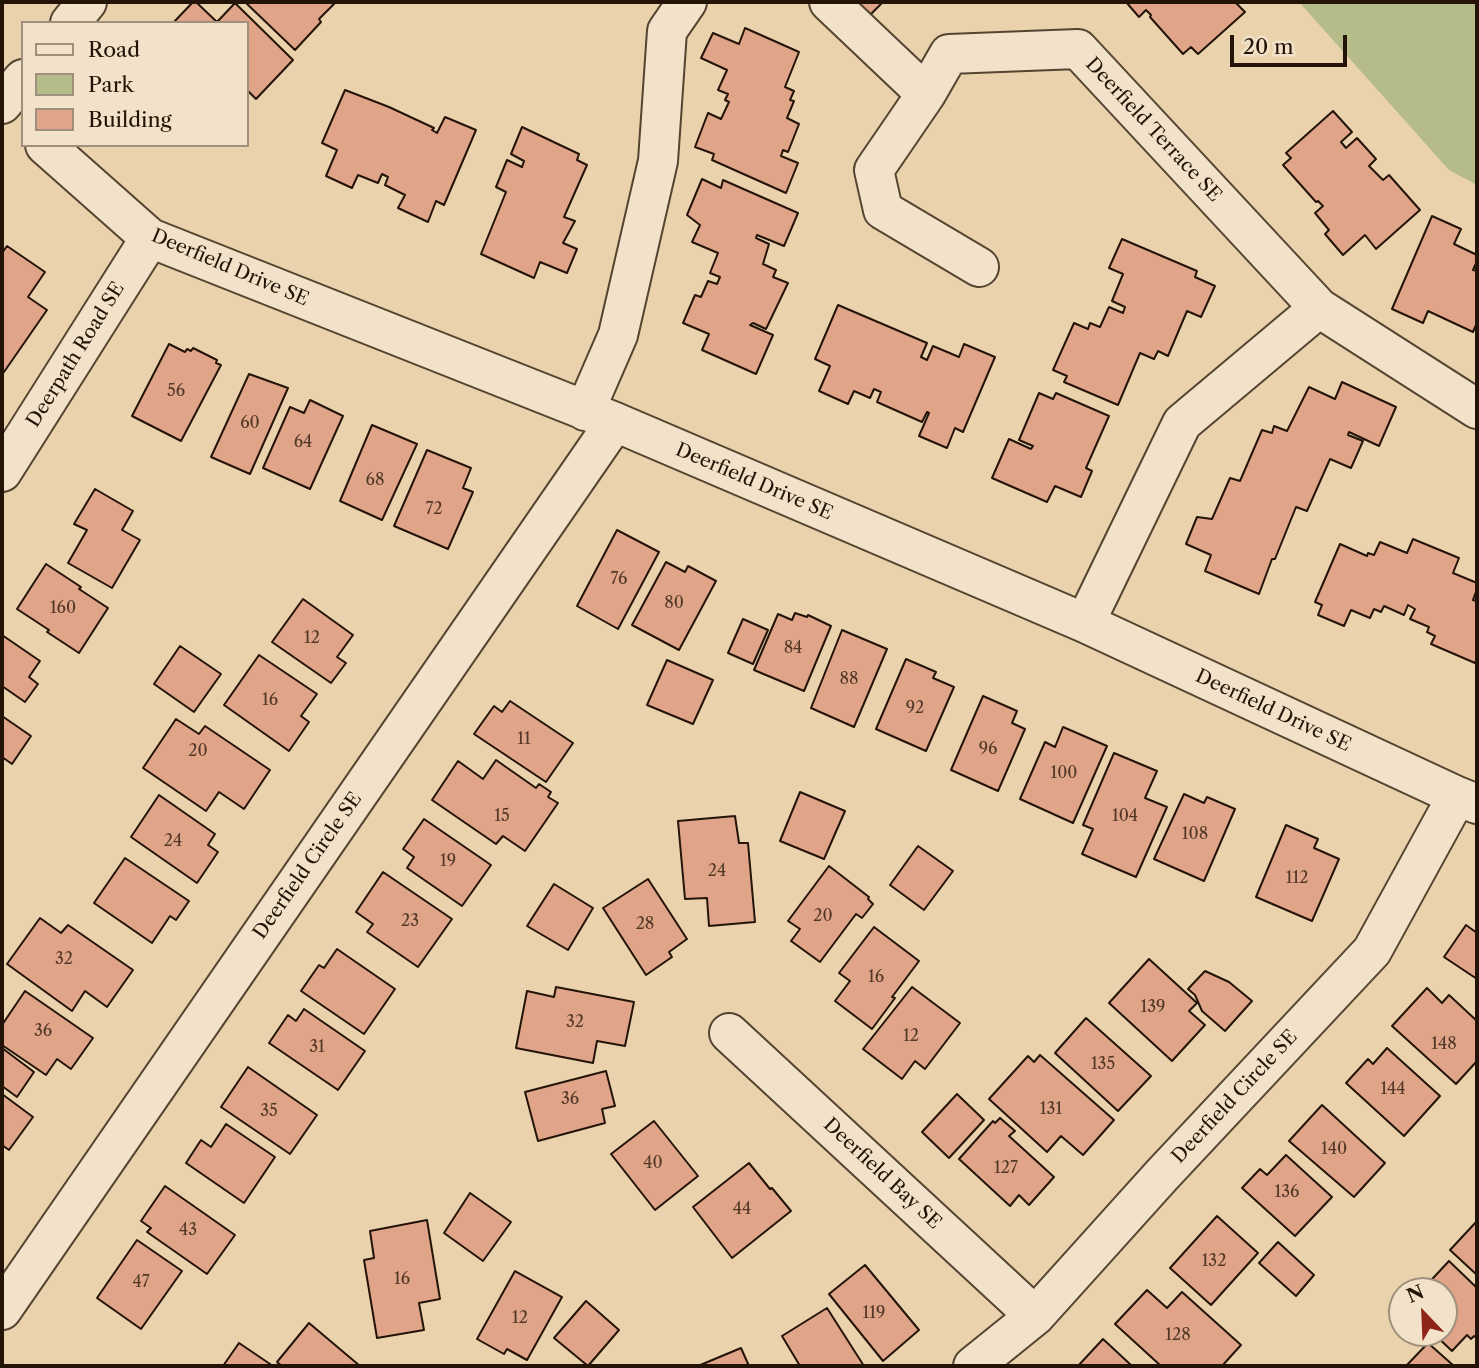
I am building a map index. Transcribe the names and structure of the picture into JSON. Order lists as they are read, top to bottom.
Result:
{
  "streets": {
    "street": [
      "Deerfield Terrace SE",
      "Deerfield Drive SE",
      "Deerpath Road SE",
      "Deerfield Circle SE",
      "Deerfield Bay SE"
    ]
  },
  "crossings": [
    ["Deerfield Drive SE", "Deerpath Road SE"],
    ["Deerfield Drive SE", "Deerfield Circle SE"],
    ["Deerfield Circle SE", "Deerfield Bay SE"]
  ],
  "house_numbers": [
    "56",
    "60",
    "64",
    "68",
    "72",
    "76",
    "80",
    "160",
    "12",
    "84",
    "88",
    "16",
    "92",
    "11",
    "96",
    "20",
    "100",
    "15",
    "104",
    "108",
    "24",
    "19",
    "24",
    "112",
    "20",
    "23",
    "28",
    "32",
    "16",
    "139",
    "32",
    "36",
    "12",
    "148",
    "31",
    "135",
    "144",
    "36",
    "131",
    "35",
    "140",
    "40",
    "127",
    "136",
    "44",
    "43",
    "132",
    "16",
    "47",
    "119",
    "12",
    "128"
  ],
  "legend": ["Road", "Park", "Building"],
  "scale_bar": "20 m",
  "north": "top left"
}
